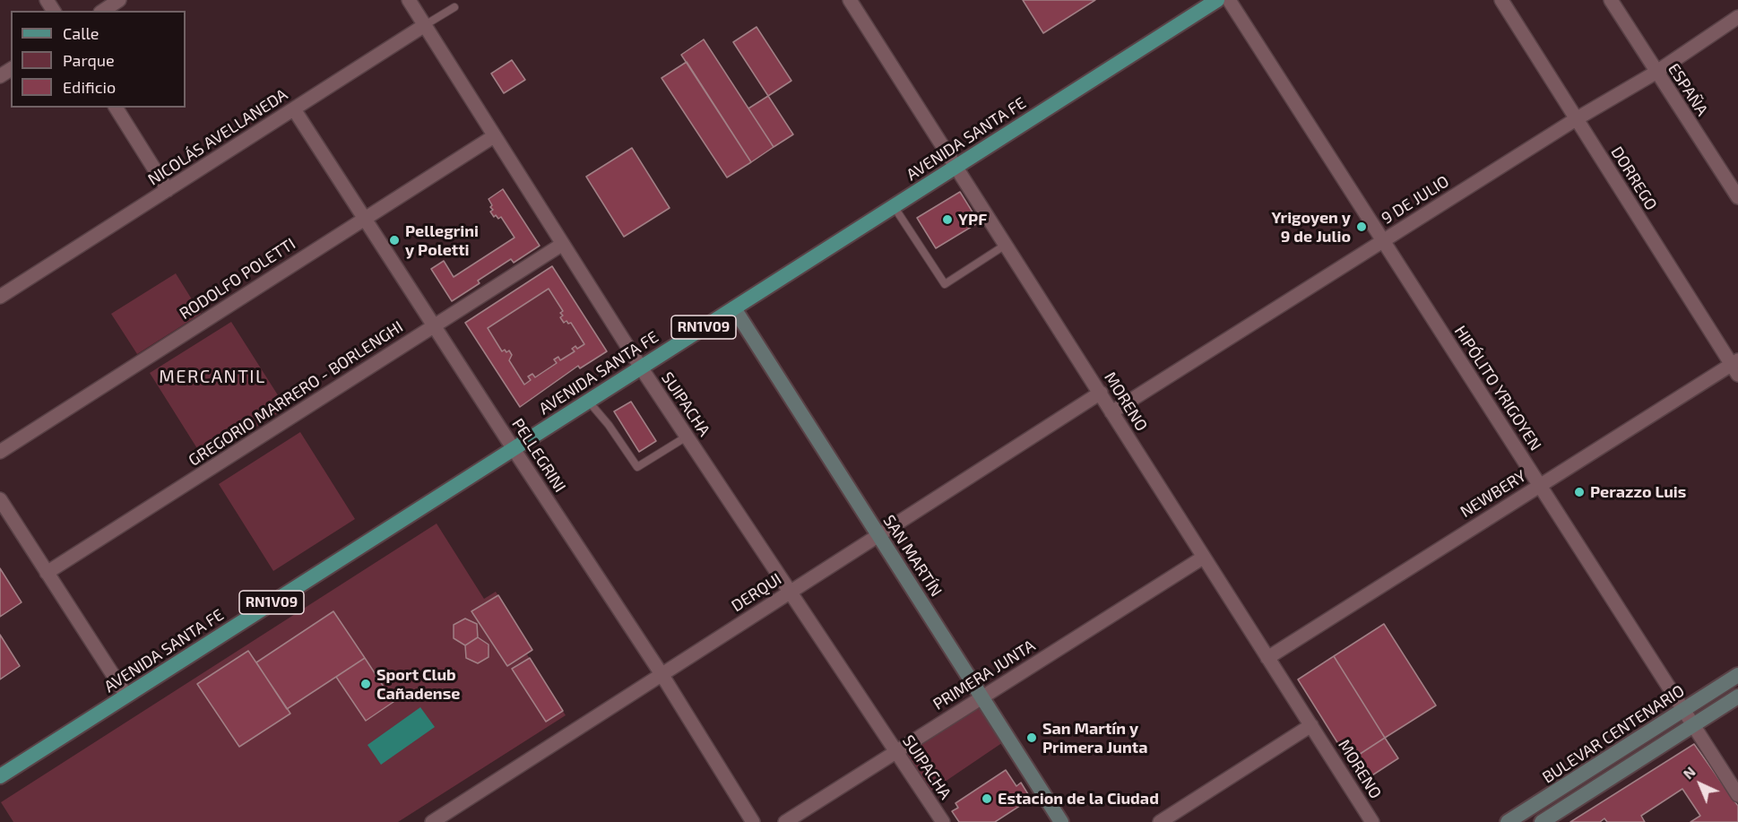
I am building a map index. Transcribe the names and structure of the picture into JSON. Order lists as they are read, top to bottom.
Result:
{
  "streets": {
    "main road": [
      "AVENIDA SANTA FE",
      "RN1V09",
      "SAN MARTÍN",
      "BULEVAR CENTENARIO"
    ],
    "street": [
      "ESPAÑA",
      "NICOLÁS AVELLANEDA",
      "DORREGO",
      "9 DE JULIO",
      "RODOLFO POLETTI",
      "HIPÓLITO YRIGOYEN",
      "GREGORIO MARRERO - BORLENGHI",
      "MORENO",
      "SUIPACHA",
      "PELLEGRINI",
      "NEWBERY",
      "DERQUI",
      "PRIMERA JUNTA"
    ]
  },
  "crossings": [
    ["ESPAÑA", "9 DE JULIO"],
    ["NICOLÁS AVELLANEDA", "SUIPACHA"],
    ["NICOLÁS AVELLANEDA", "PELLEGRINI"],
    ["AVENIDA SANTA FE", "MORENO"],
    ["AVENIDA SANTA FE", "SUIPACHA"],
    ["AVENIDA SANTA FE", "PELLEGRINI"],
    ["AVENIDA SANTA FE", "SAN MARTÍN"],
    ["DORREGO", "9 DE JULIO"],
    ["DORREGO", "NEWBERY"],
    ["9 DE JULIO", "HIPÓLITO YRIGOYEN"],
    ["9 DE JULIO", "MORENO"],
    ["RODOLFO POLETTI", "SUIPACHA"],
    ["RODOLFO POLETTI", "PELLEGRINI"],
    ["HIPÓLITO YRIGOYEN", "NEWBERY"],
    ["HIPÓLITO YRIGOYEN", "BULEVAR CENTENARIO"],
    ["GREGORIO MARRERO - BORLENGHI", "SUIPACHA"],
    ["GREGORIO MARRERO - BORLENGHI", "PELLEGRINI"],
    ["MORENO", "NEWBERY"],
    ["MORENO", "DERQUI"],
    ["MORENO", "PRIMERA JUNTA"],
    ["SUIPACHA", "DERQUI"],
    ["SUIPACHA", "PRIMERA JUNTA"],
    ["PELLEGRINI", "DERQUI"],
    ["SAN MARTÍN", "DERQUI"],
    ["SAN MARTÍN", "PRIMERA JUNTA"]
  ],
  "districts": ["MERCANTIL"],
  "places": [
    "YPF",
    "Yrigoyen y 9 de Julio",
    "Pellegrini y Poletti",
    "Perazzo Luis",
    "Sport Club Cañadense",
    "San Martín y Primera Junta",
    "Estacion de la Ciudad"
  ],
  "legend": ["Calle", "Parque", "Edificio"],
  "north": "top left"
}
